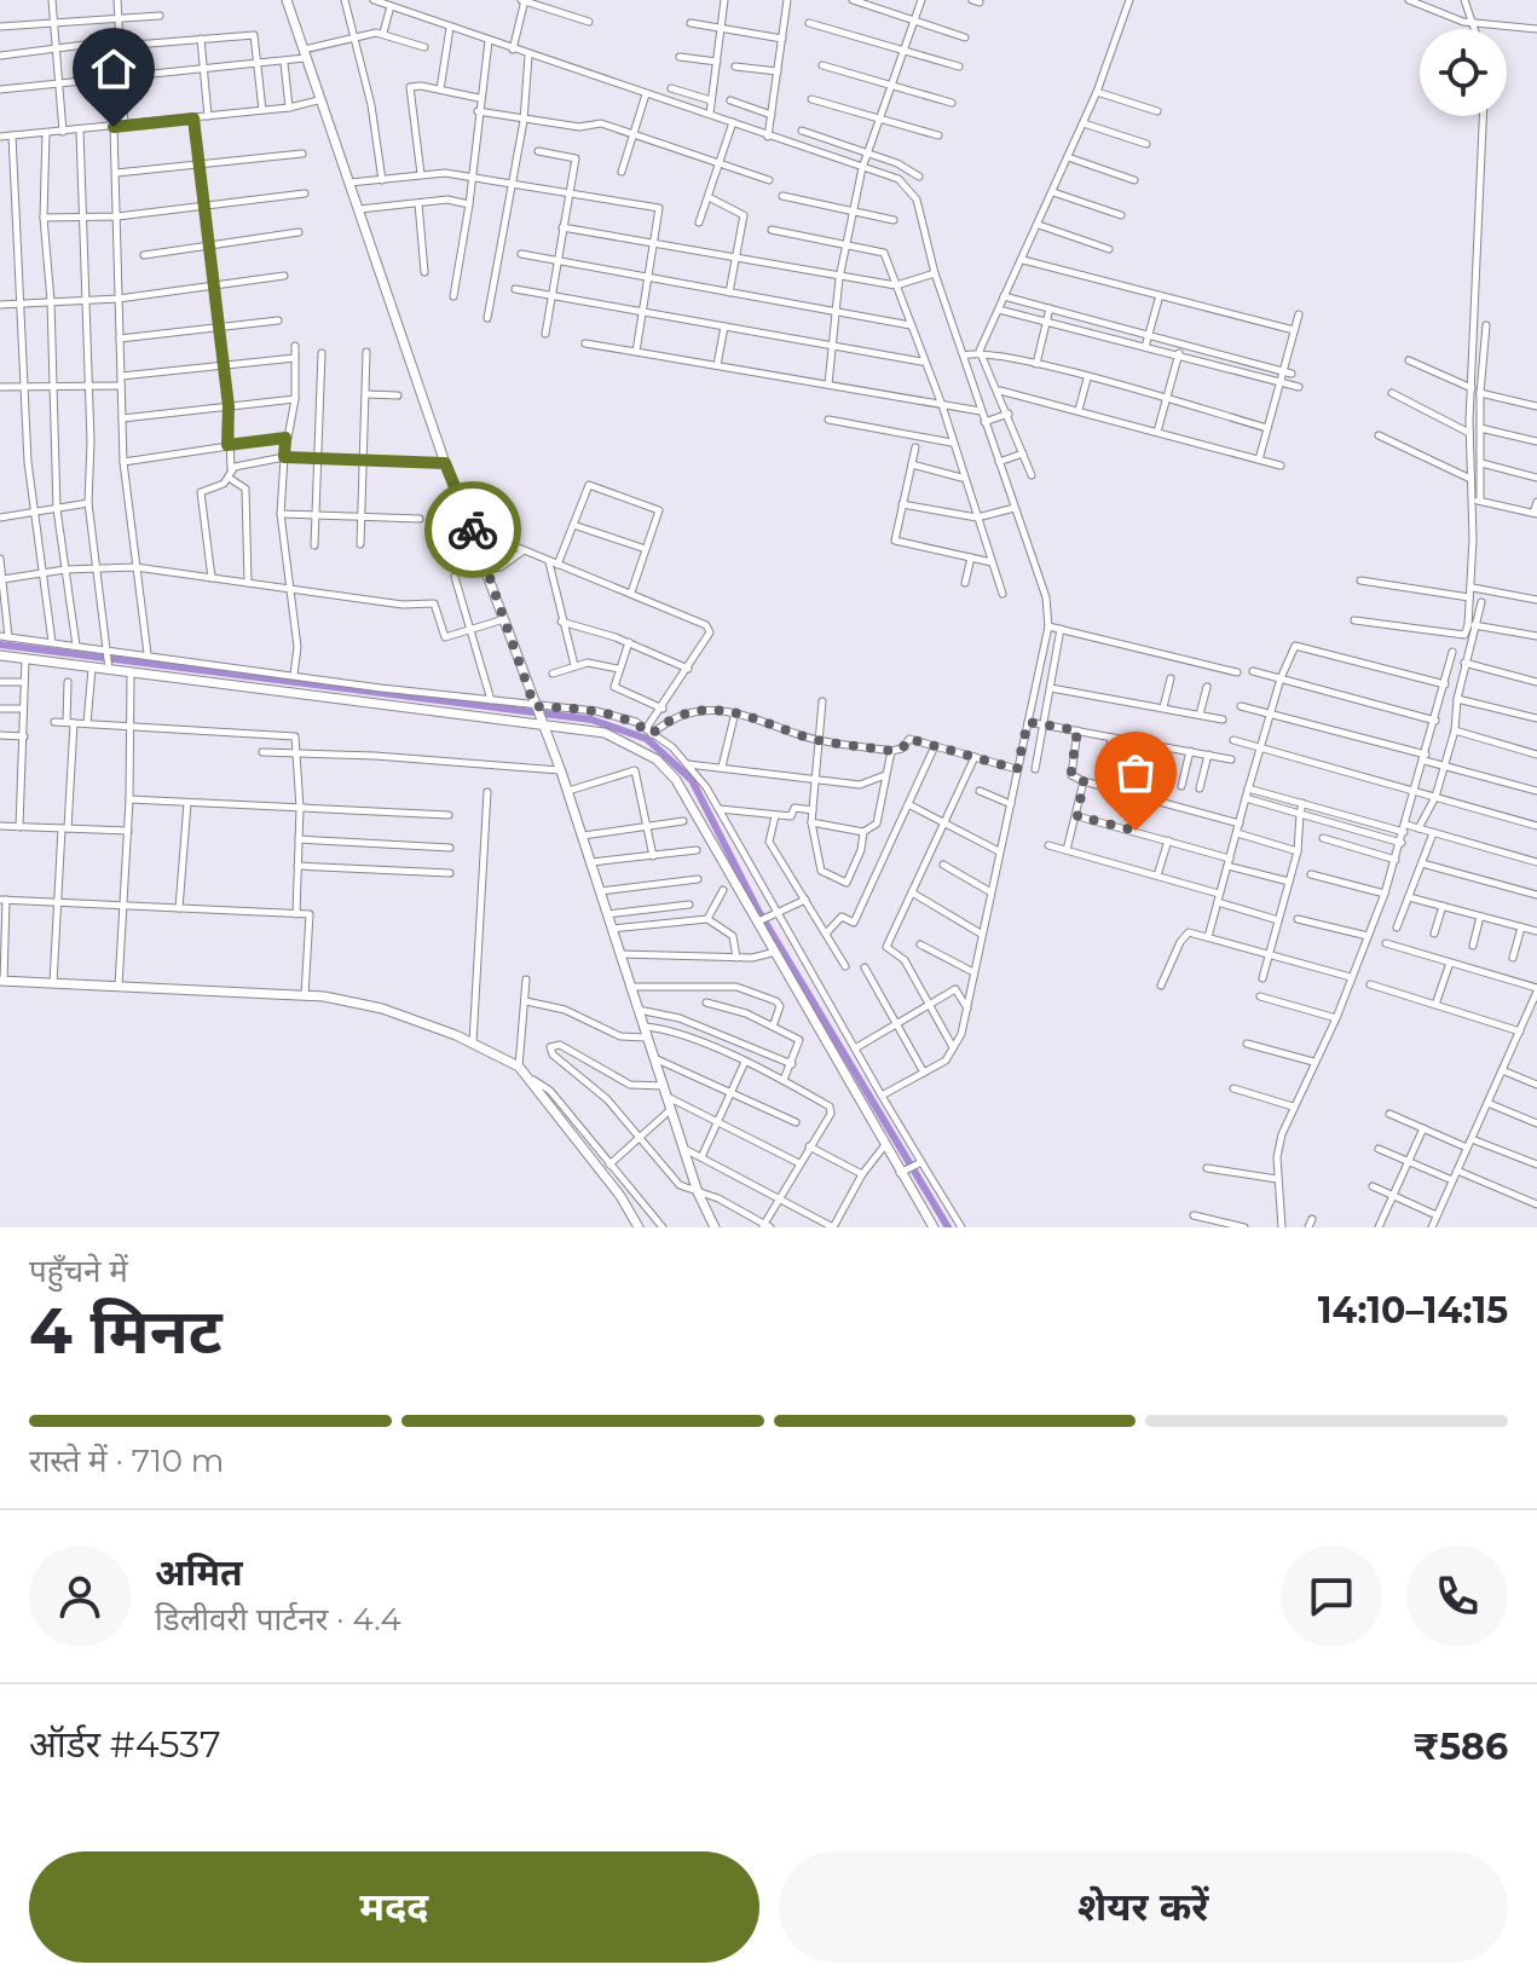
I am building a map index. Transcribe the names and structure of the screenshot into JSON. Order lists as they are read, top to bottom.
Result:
{
  "page": {
    "heading": ["4 मिनट", "पहुँचने में", "14:10–14:15"],
    "panel": [
      "अमित",
      "डिलीवरी पार्टनर · 4.4",
      "ऑर्डर #4537",
      "₹586"
    ],
    "bar": "रास्ते में · 710 m",
    "buttons": ["मदद", "शेयर करें"]
  }
}
